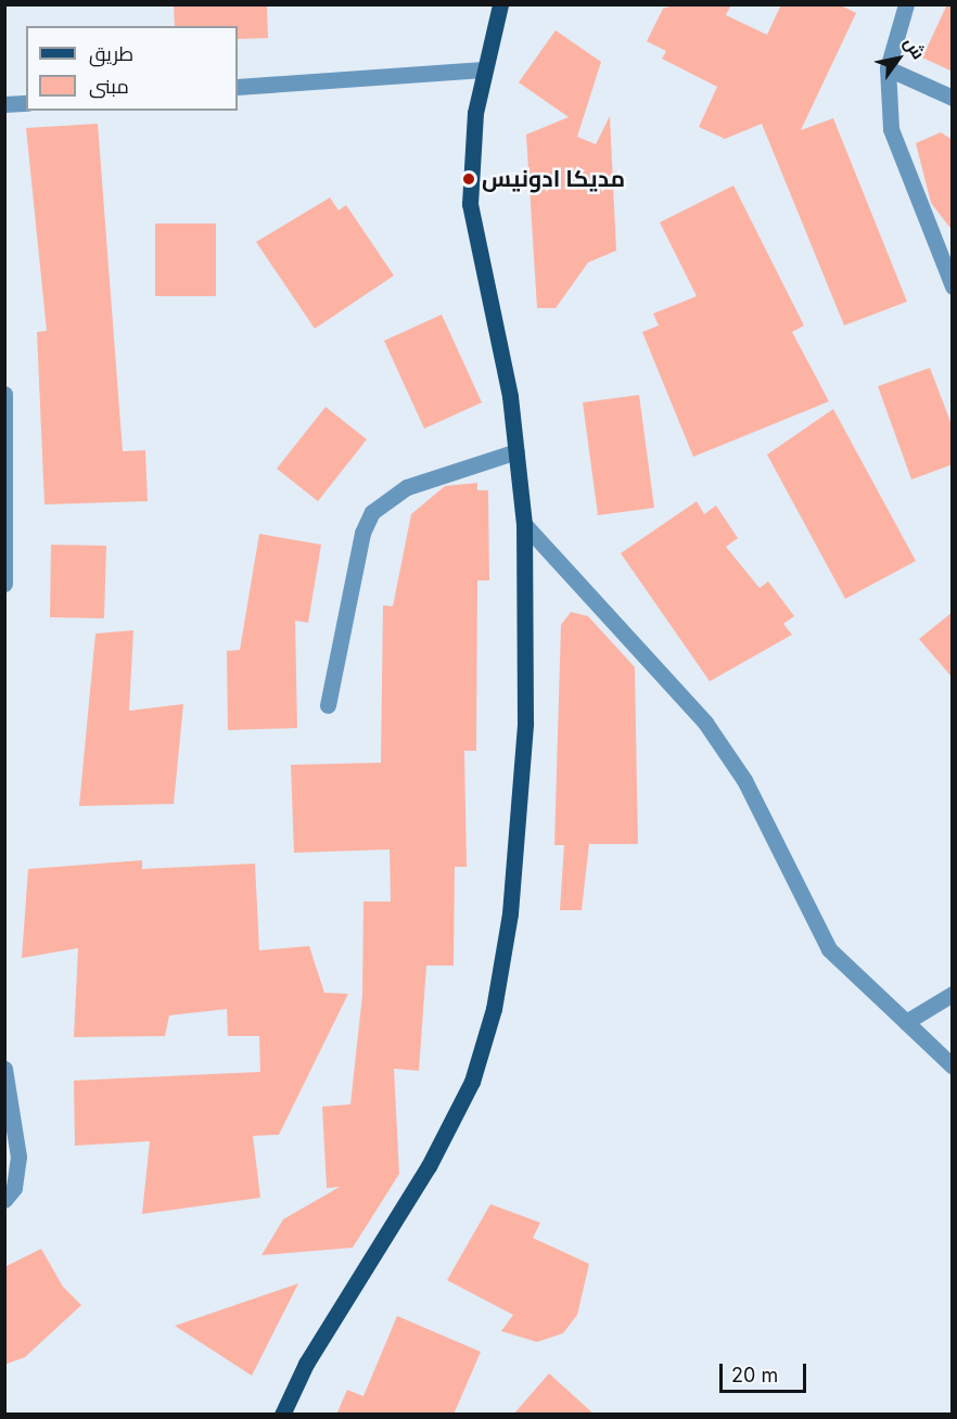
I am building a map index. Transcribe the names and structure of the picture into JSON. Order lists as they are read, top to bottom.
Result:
{
  "places": ["مديكا ادونيس"],
  "legend": ["طريق", "مبنى"],
  "scale_bar": "20 m",
  "north": "top right"
}
